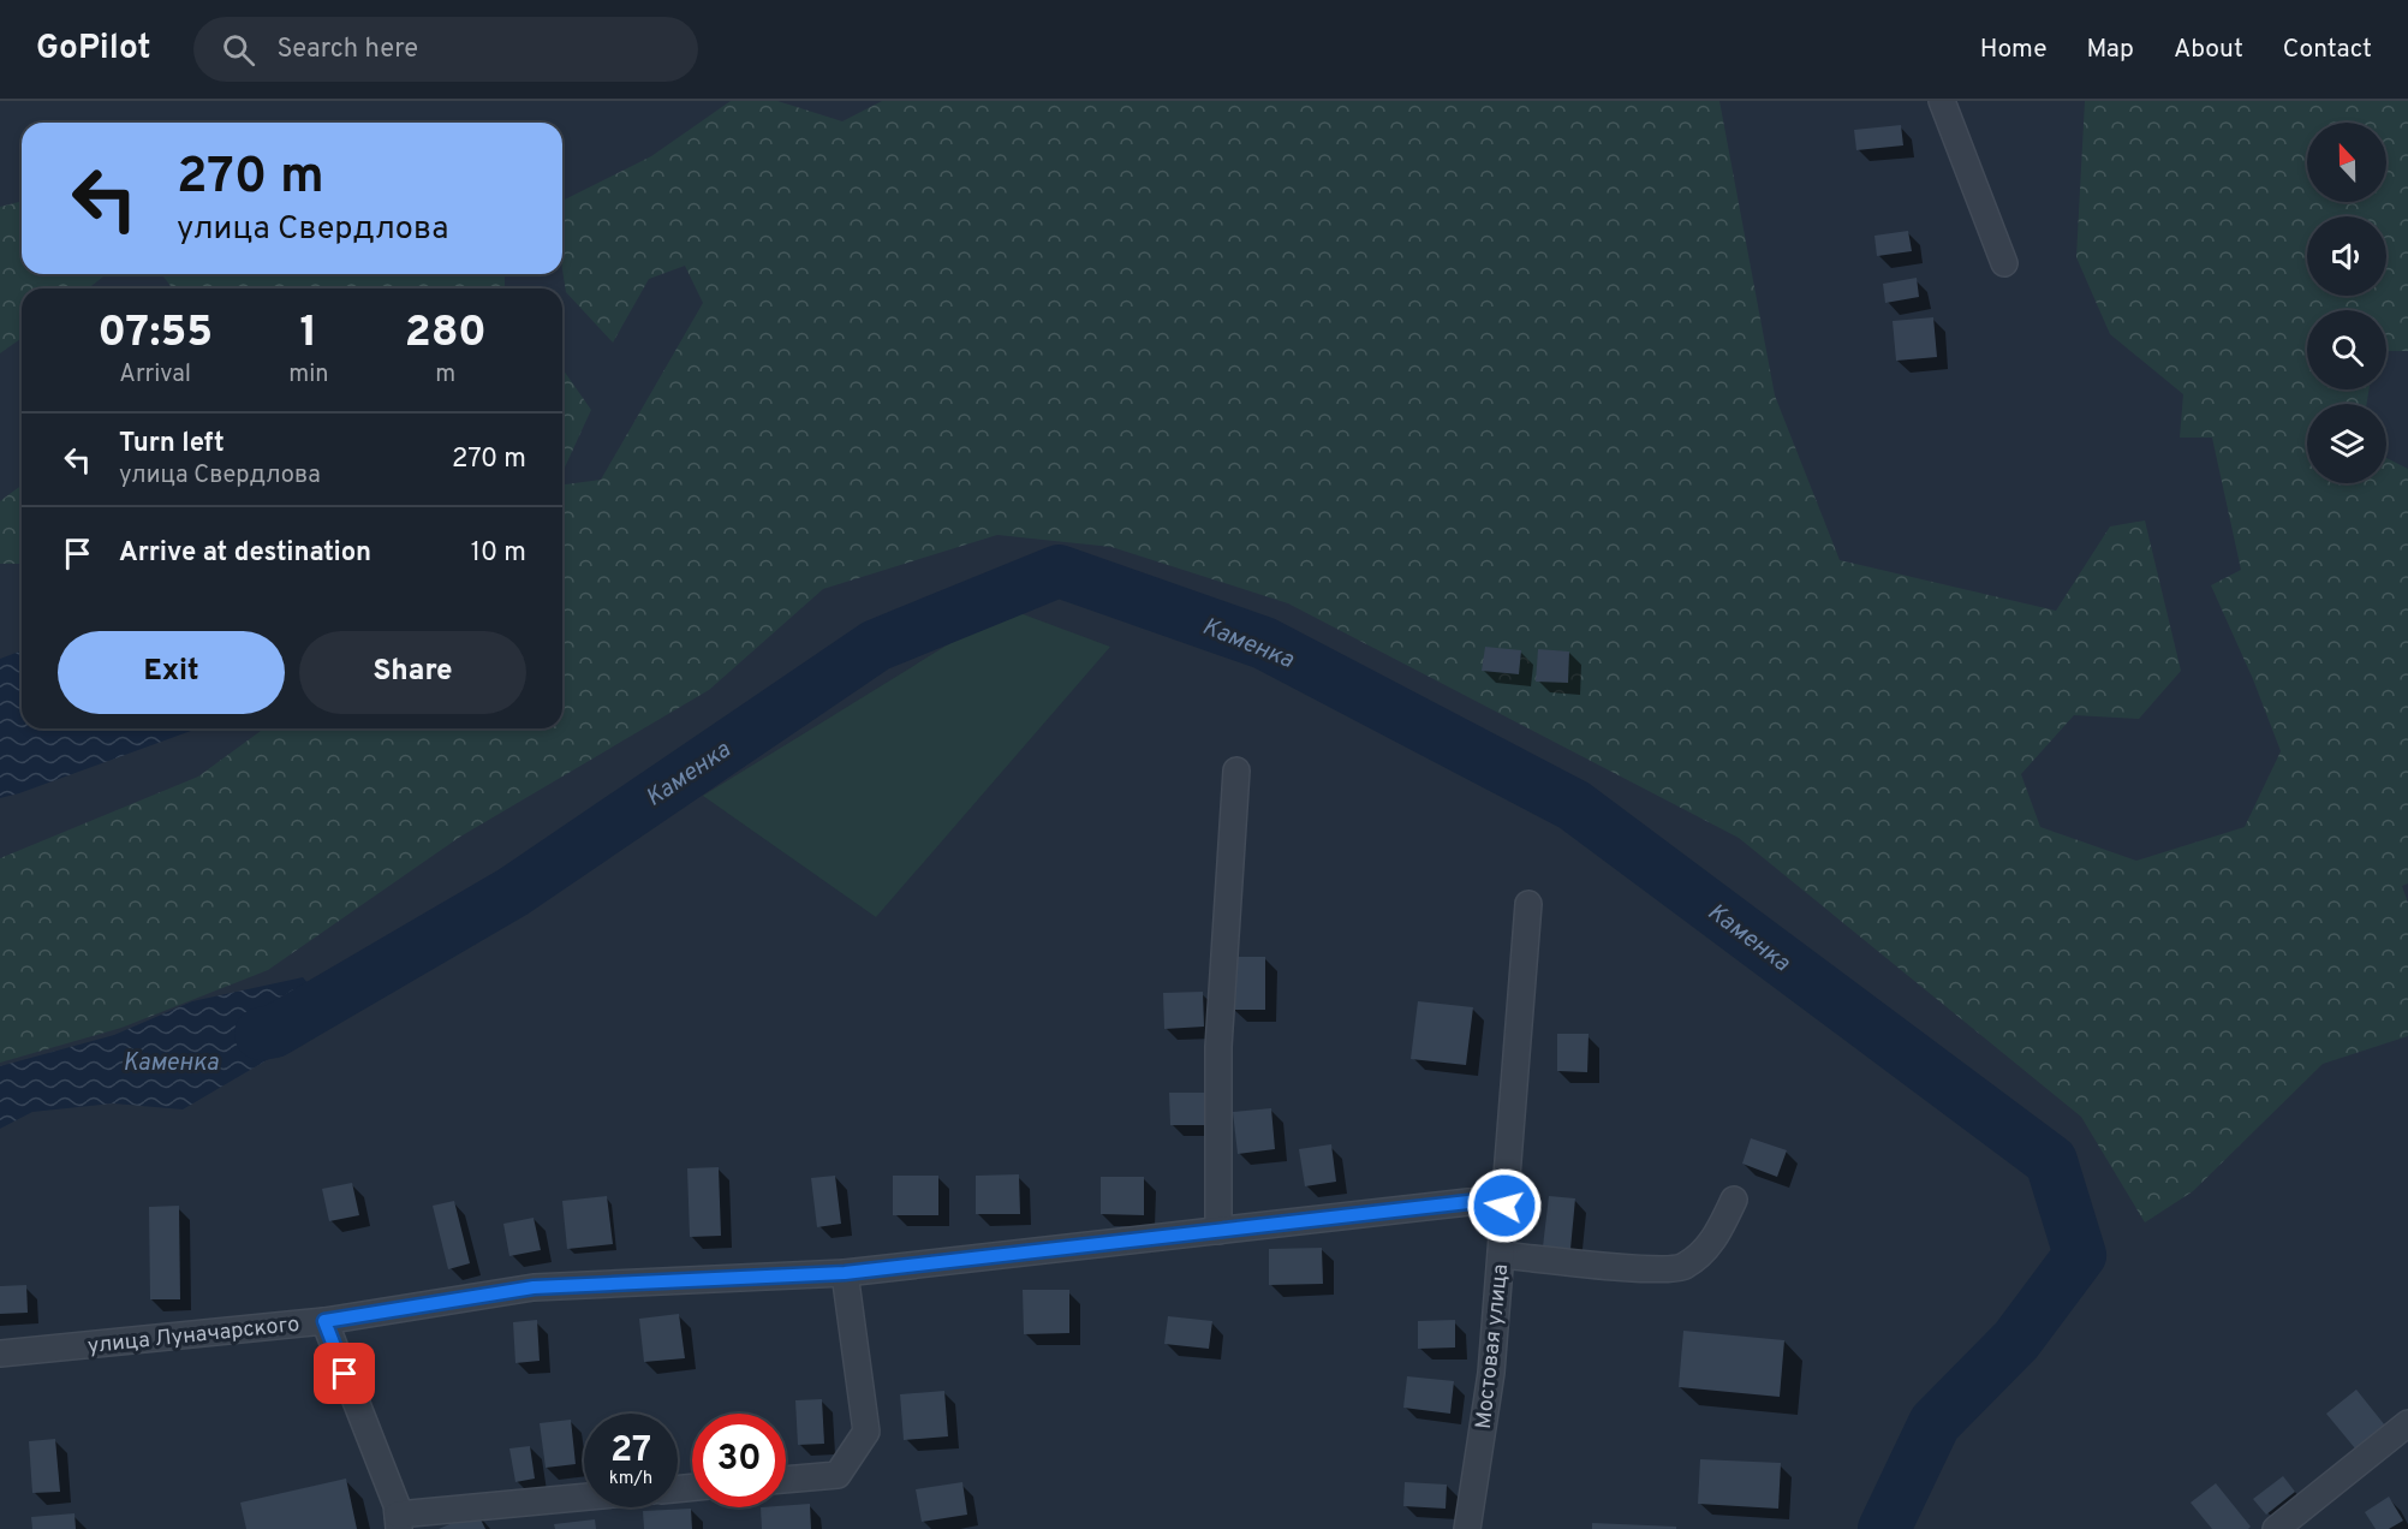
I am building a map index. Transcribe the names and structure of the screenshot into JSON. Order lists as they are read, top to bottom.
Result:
{
  "streets": {
    "street": ["улица Луначарского", "Мостовая улица"]
  },
  "crossings": [
    ["улица Луначарского", "Мостовая улица"]
  ],
  "water": ["Каменка"],
  "north": "top",
  "page": {
    "header": "GoPilot",
    "search": "Search here",
    "nav": [
      "Home",
      "Map",
      "About",
      "Contact"
    ],
    "turn": ["270 m", "улица Свердлова"],
    "eta": [
      "07:55",
      "Arrival",
      "1",
      "min",
      "280",
      "m"
    ],
    "list": [
      {
        "name": "Turn left",
        "note": "улица Свердлова",
        "value": "270 m"
      },
      {
        "name": "Arrive at destination",
        "value": "10 m"
      }
    ],
    "buttons": ["Exit", "Share"],
    "speed": "27 km/h",
    "limit": "30"
  }
}
